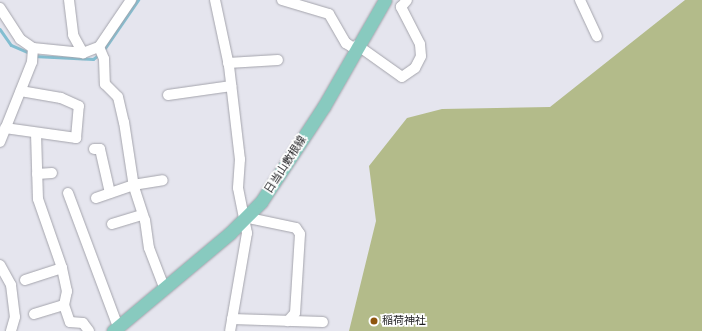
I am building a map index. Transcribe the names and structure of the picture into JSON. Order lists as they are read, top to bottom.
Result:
{
  "streets": {
    "main road": ["日当山敷根線"]
  },
  "places": ["稲荷神社"]
}
